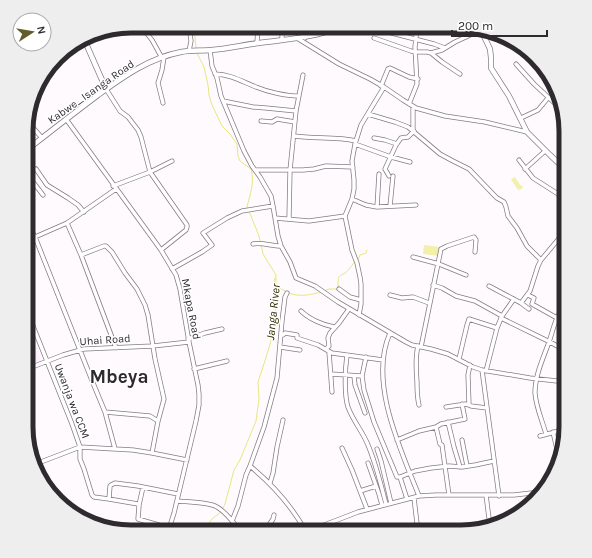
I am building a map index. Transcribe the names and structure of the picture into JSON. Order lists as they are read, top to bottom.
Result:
{
  "streets": {
    "street": [
      "Kabwe_Isanga Road",
      "Mkapa Road",
      "Uhai Road",
      "Uwanja wa CCM"
    ]
  },
  "crossings": [
    ["Kabwe_Isanga Road", "Mkapa Road"],
    ["Mkapa Road", "Uhai Road"],
    ["Uhai Road", "Uwanja wa CCM"]
  ],
  "districts": ["Mbeya"],
  "water": ["Janga River"],
  "scale_bar": "200 m",
  "north": "right"
}
